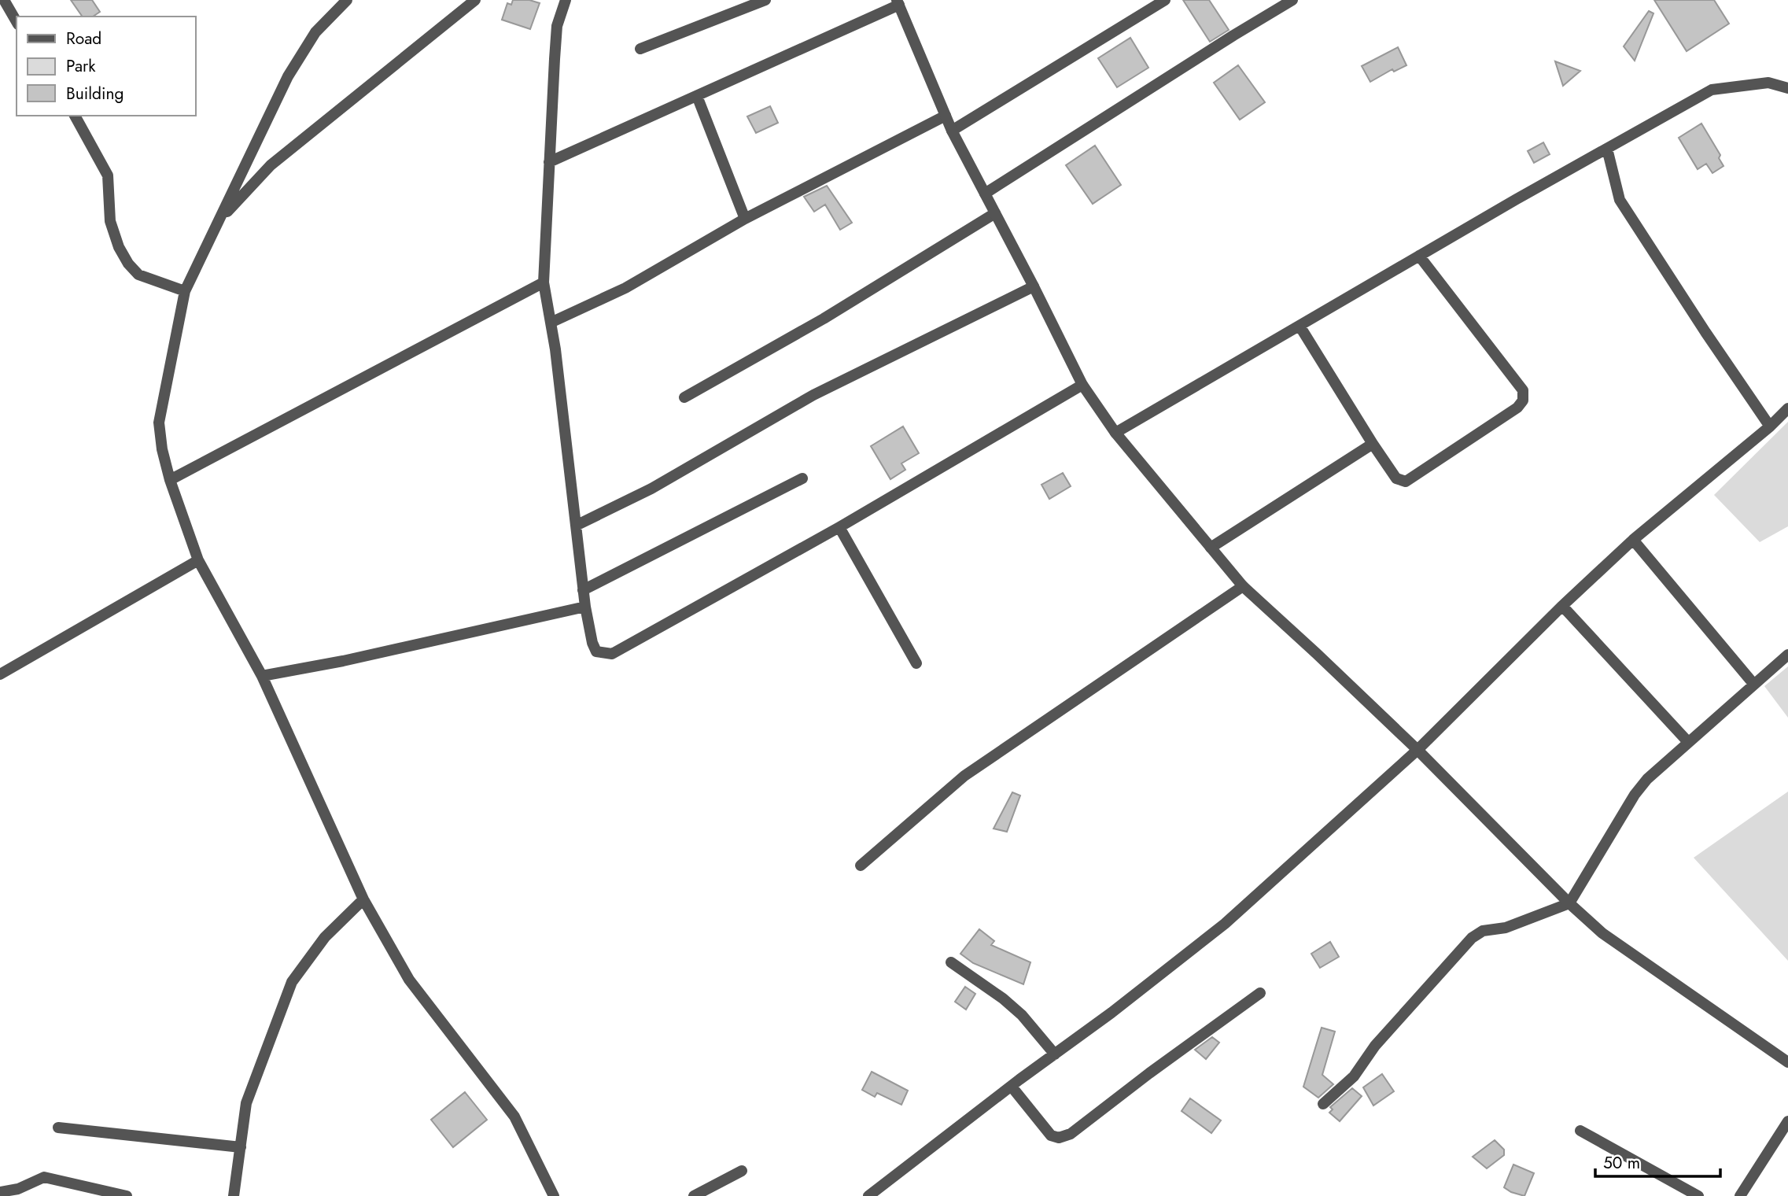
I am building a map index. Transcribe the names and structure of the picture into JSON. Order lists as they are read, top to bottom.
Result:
{
  "legend": ["Road", "Park", "Building"],
  "scale_bar": "50 m"
}
